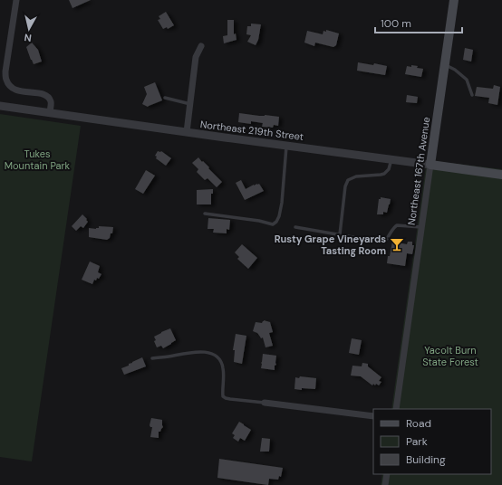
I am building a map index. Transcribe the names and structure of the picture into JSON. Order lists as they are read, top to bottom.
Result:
{
  "streets": {
    "main road": ["Northeast 219th Street", "Northeast 167th Avenue"]
  },
  "crossings": [
    ["Northeast 219th Street", "Northeast 167th Avenue"]
  ],
  "parks": ["Tukes Mountain Park", "Yacolt Burn State Forest"],
  "places": {
    "bar": ["Rusty Grape Vineyards Tasting Room"]
  },
  "legend": ["Road", "Park", "Building"],
  "scale_bar": "100 m",
  "north": "bottom"
}
